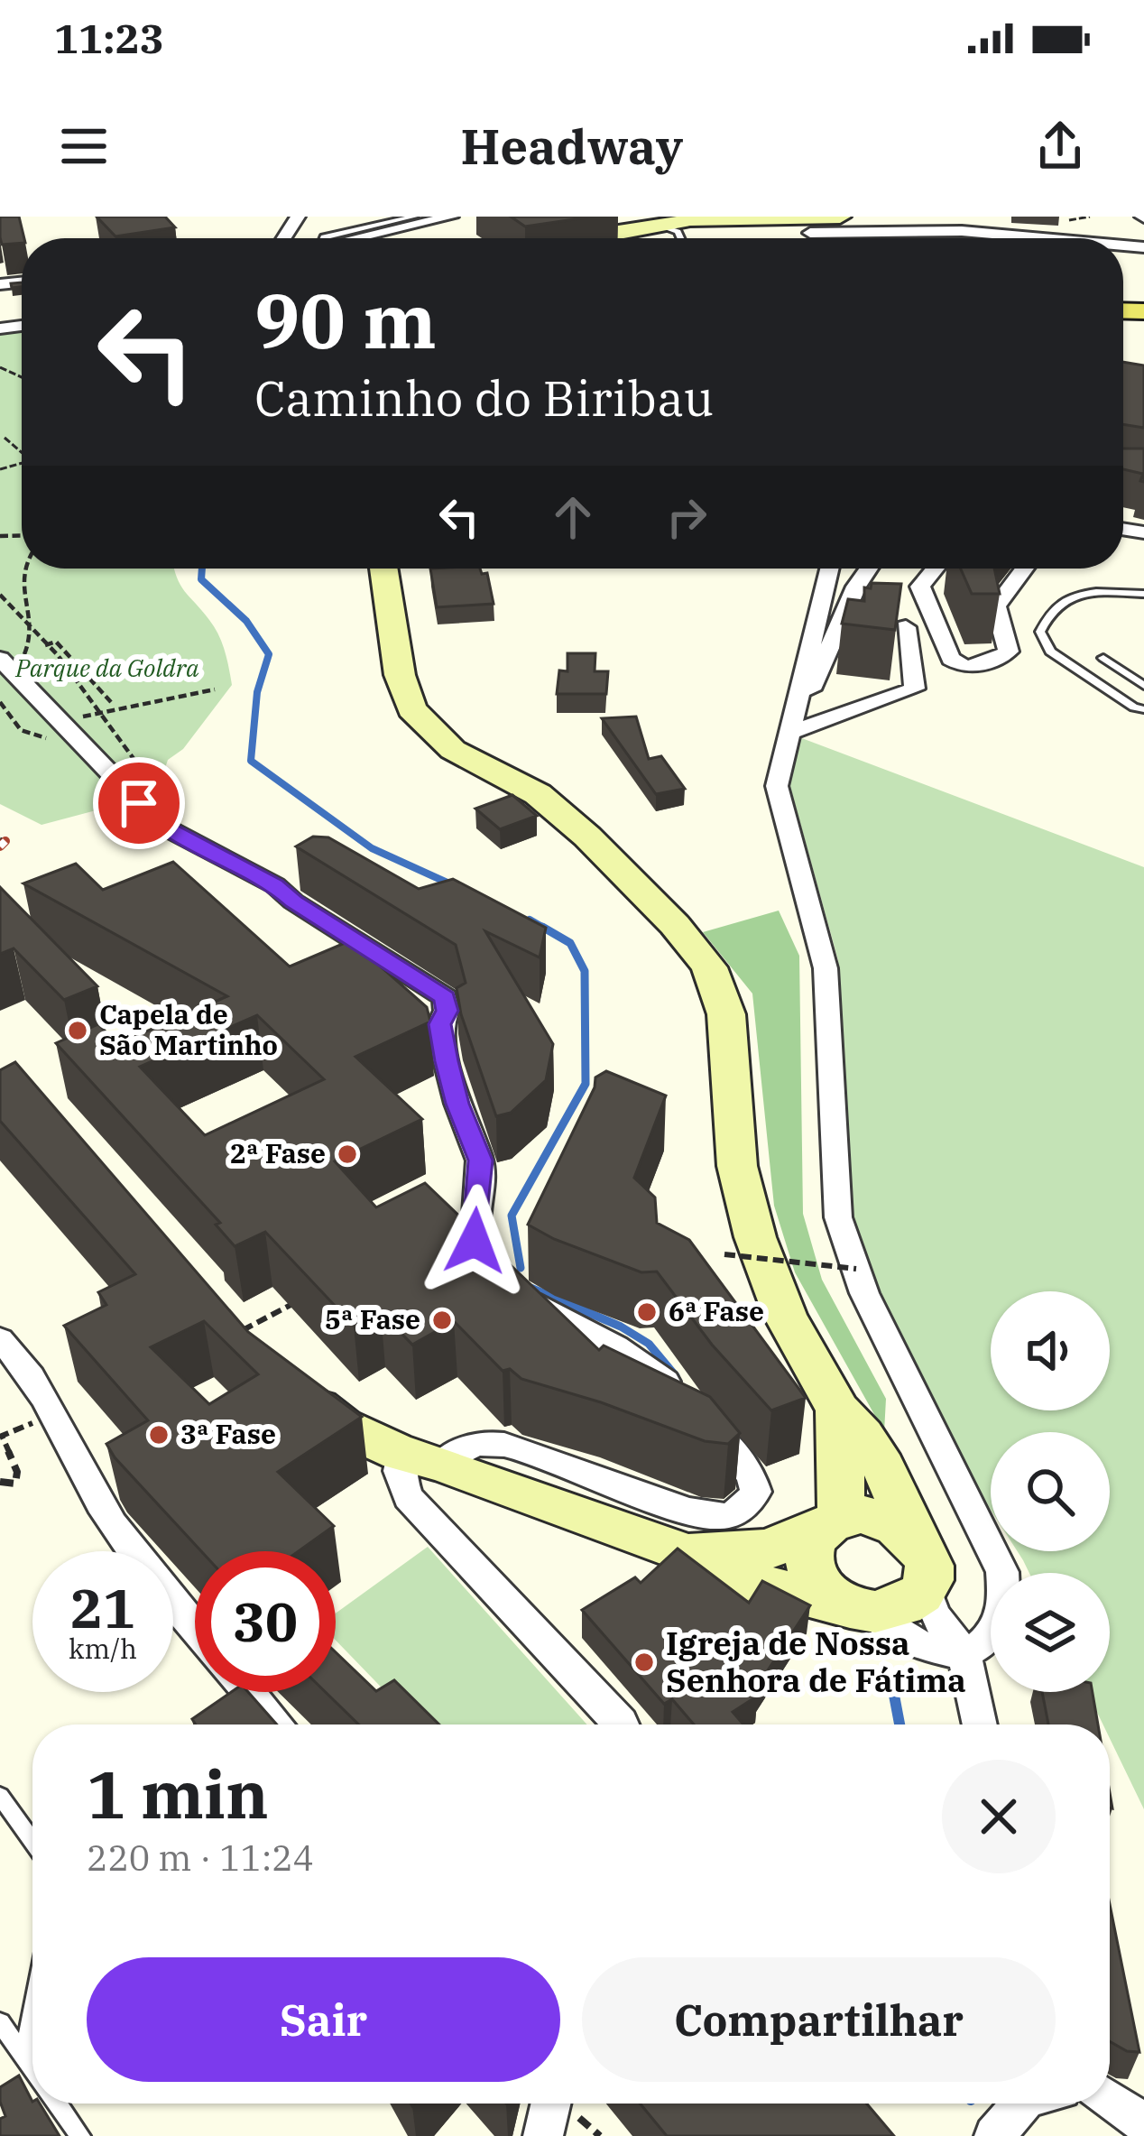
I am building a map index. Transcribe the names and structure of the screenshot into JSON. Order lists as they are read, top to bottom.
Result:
{
  "parks": ["Parque da Goldra"],
  "places": [
    "Capela de São Martinho",
    "2ª Fase",
    "6ª Fase",
    "5ª Fase",
    "3ª Fase",
    "Igreja de Nossa Senhora de Fátima"
  ],
  "page": {
    "status": "11:23",
    "header": "Headway",
    "turn": ["90 m", "Caminho do Biribau"],
    "speed": "21 km/h",
    "limit": "30",
    "heading": ["1 min", "220 m · 11:24"],
    "buttons": ["Sair", "Compartilhar"]
  }
}
